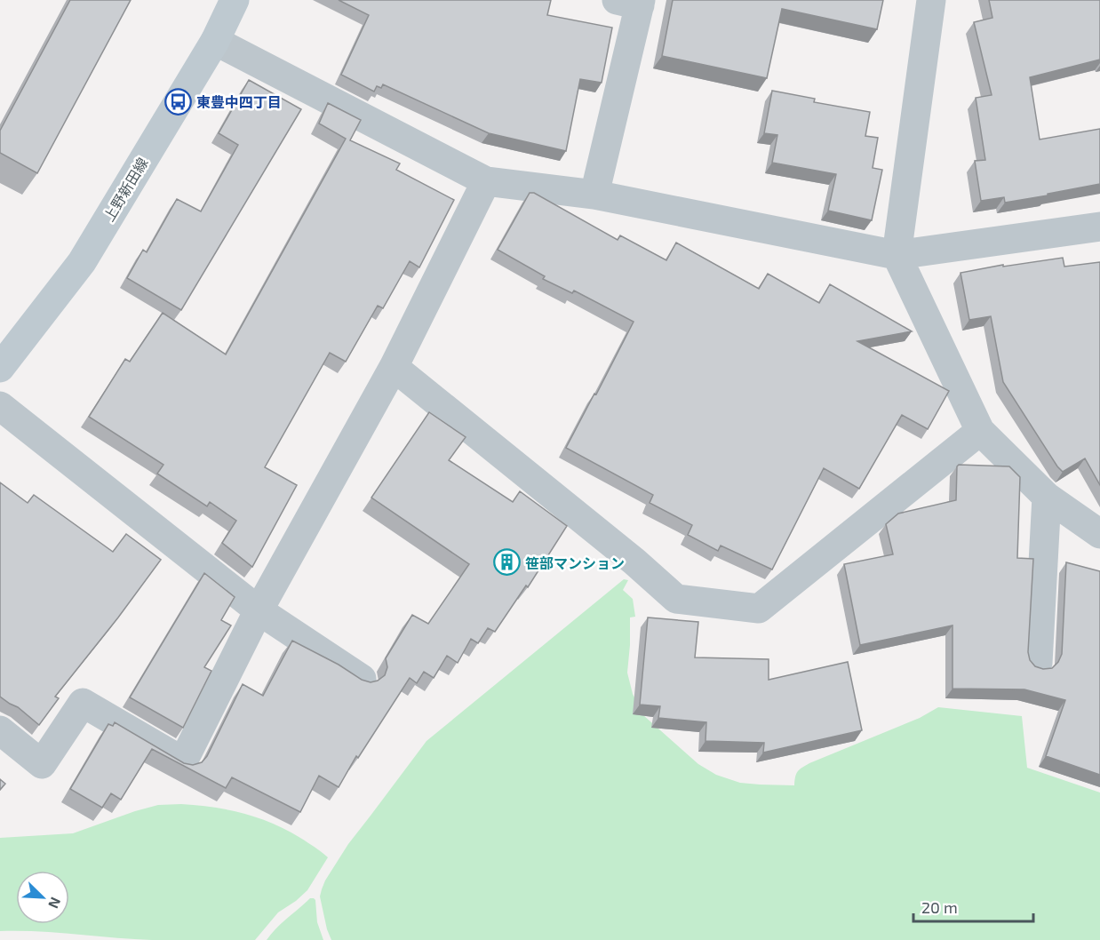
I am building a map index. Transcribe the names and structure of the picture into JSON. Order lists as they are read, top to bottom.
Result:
{
  "streets": {
    "street": ["上野新田線"]
  },
  "places": {
    "bus stop": ["東豊中四丁目"],
    "building": ["笹部マンション"]
  },
  "scale_bar": "20 m",
  "north": "bottom right"
}
